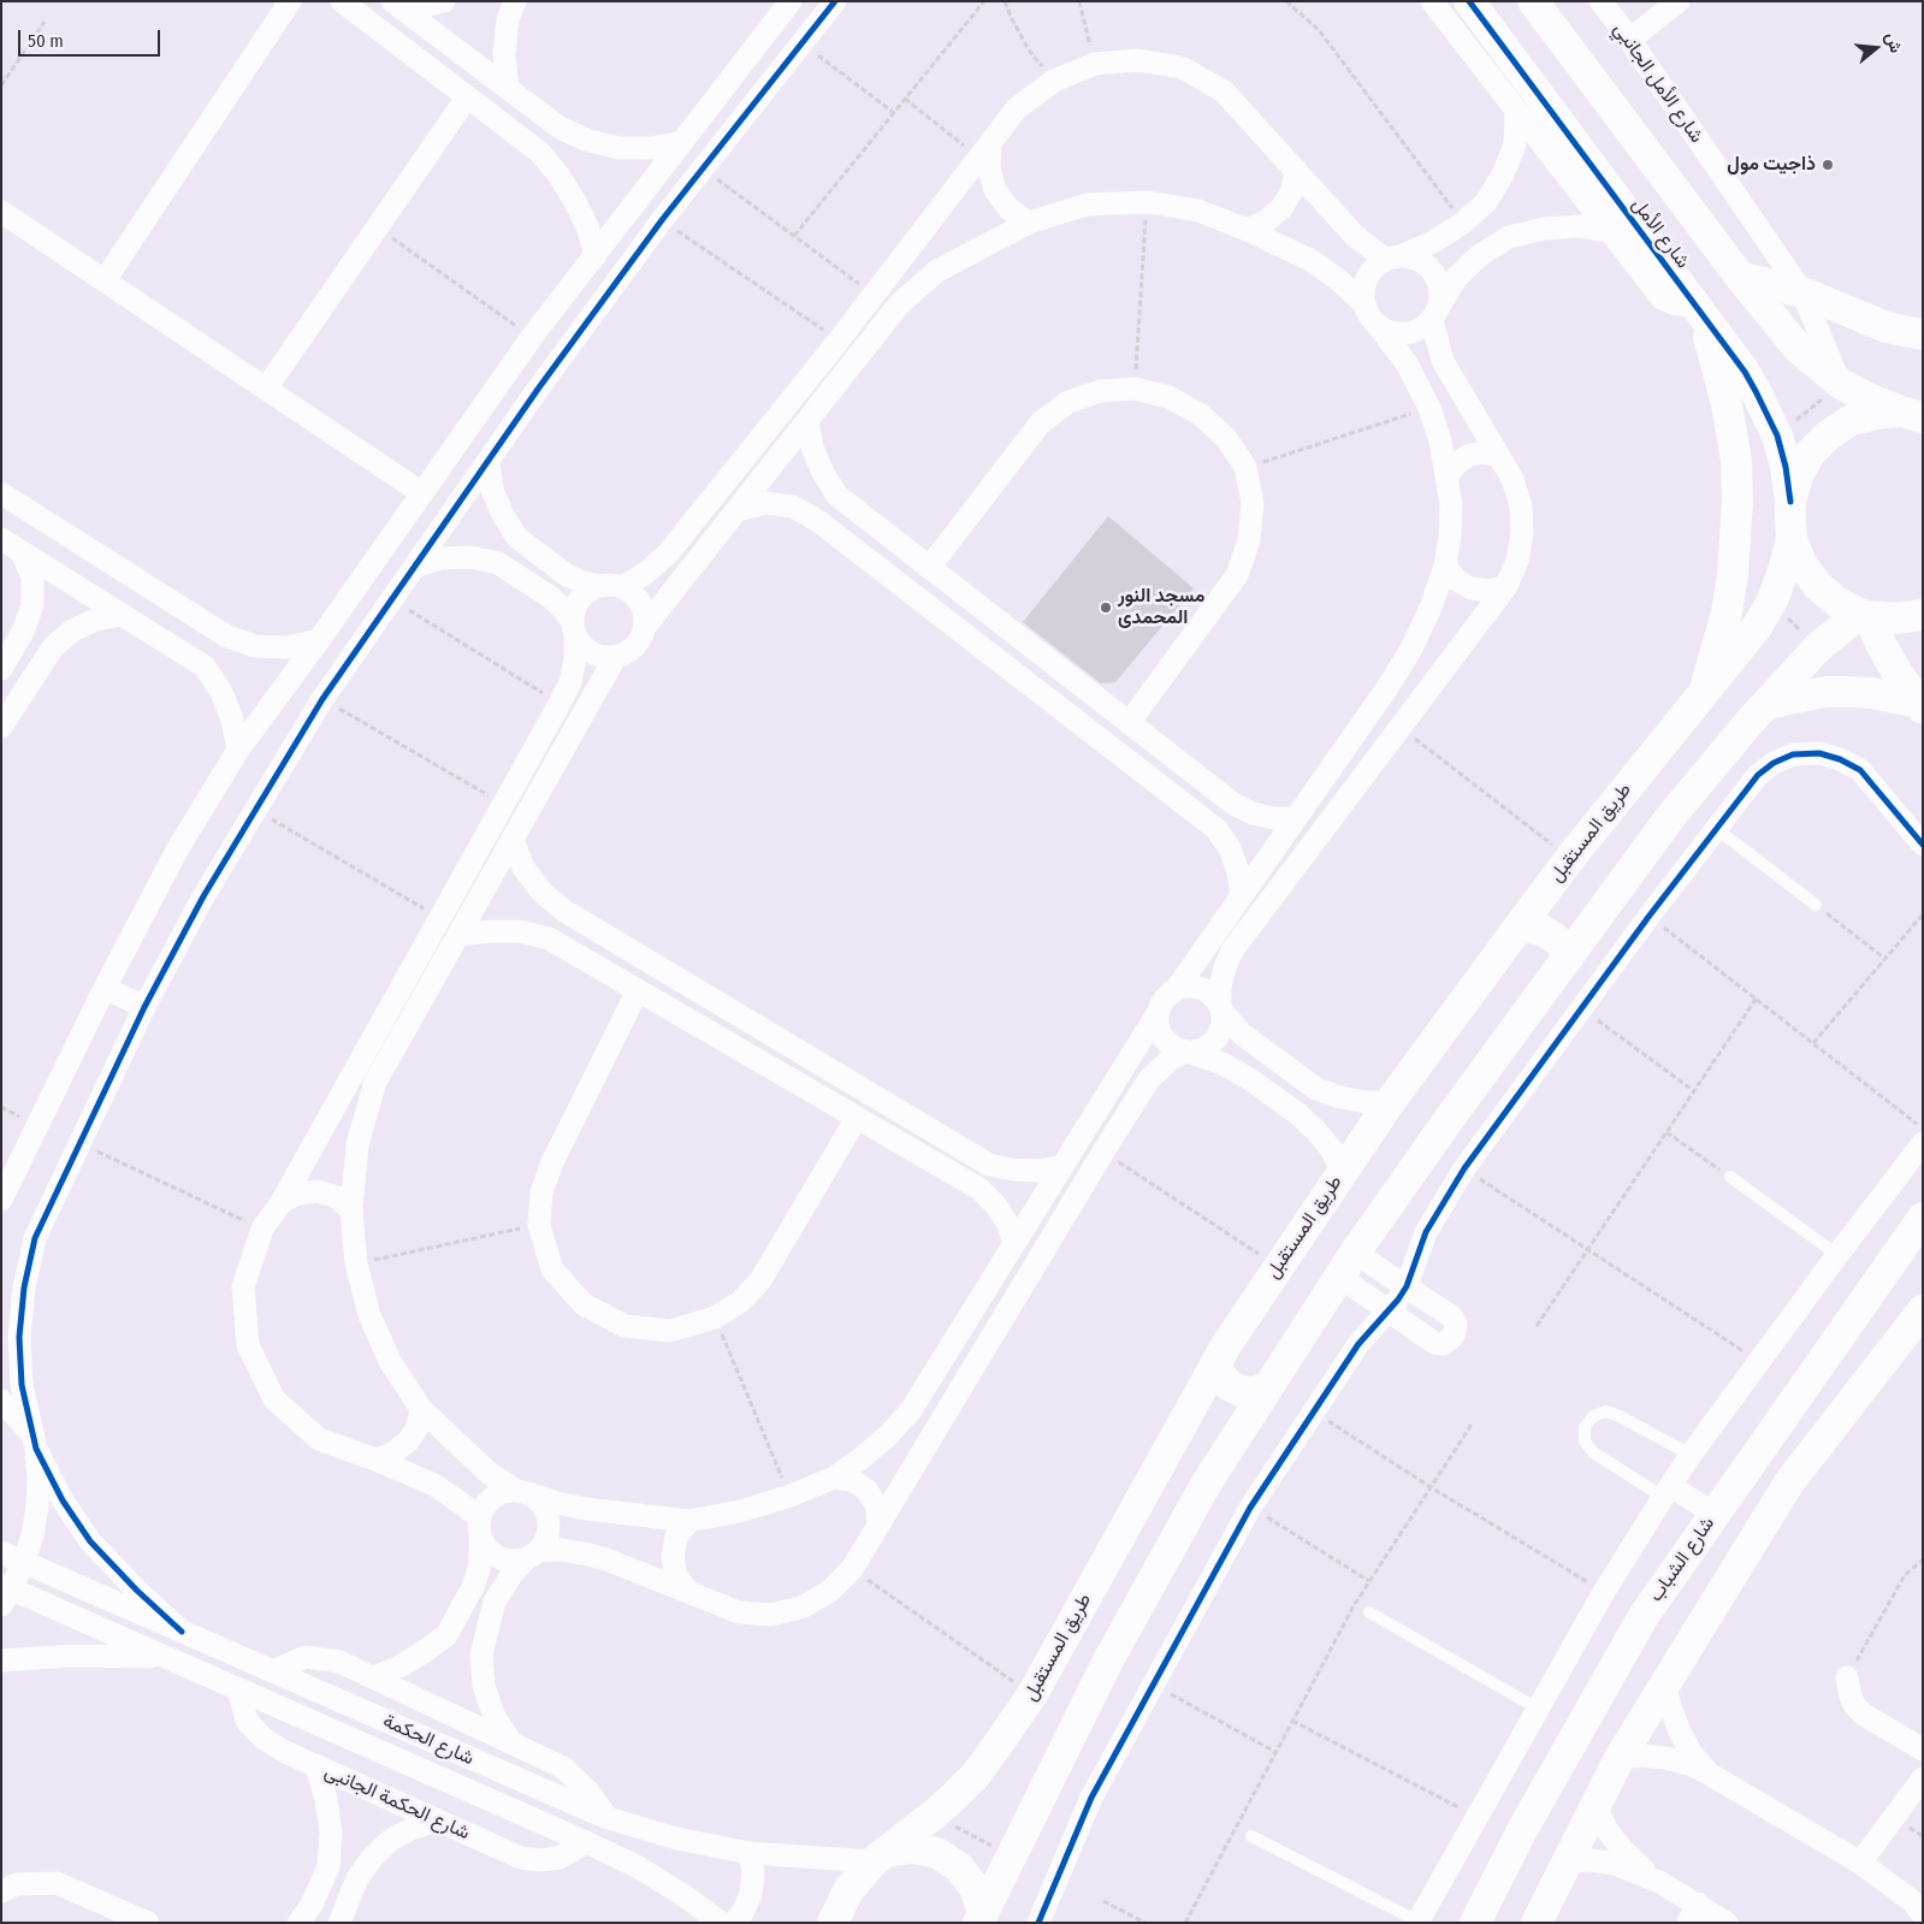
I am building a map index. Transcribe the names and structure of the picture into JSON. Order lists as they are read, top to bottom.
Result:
{
  "streets": {
    "main road": ["شارع الأمل", "طريق المستقبل", "شارع الشباب"],
    "street": ["شارع الأمل الجانبي", "شارع الحكمة", "شارع الحكمة الجانبى"]
  },
  "crossings": [
    ["شارع الأمل الجانبي", "شارع الأمل"],
    ["طريق المستقبل", "شارع الحكمة"],
    ["شارع الحكمة", "شارع الحكمة الجانبى"]
  ],
  "places": ["ذاجيت مول", "مسجد النور المحمدى"],
  "scale_bar": "50 m",
  "north": "right"
}
